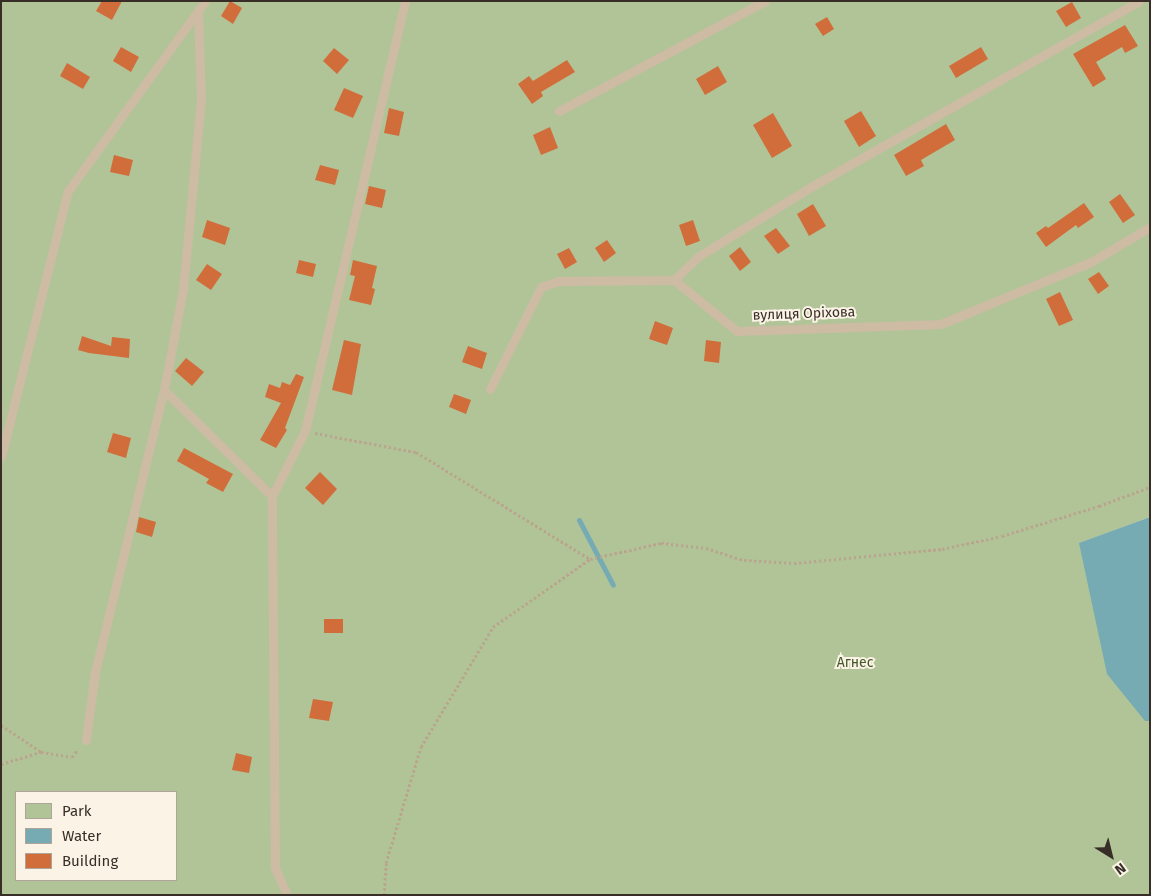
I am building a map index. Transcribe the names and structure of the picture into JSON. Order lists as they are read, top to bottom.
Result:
{
  "streets": {
    "lane": ["вулиця Оріхова"]
  },
  "parks": ["Агнес"],
  "legend": ["Park", "Water", "Building"],
  "north": "bottom right"
}
